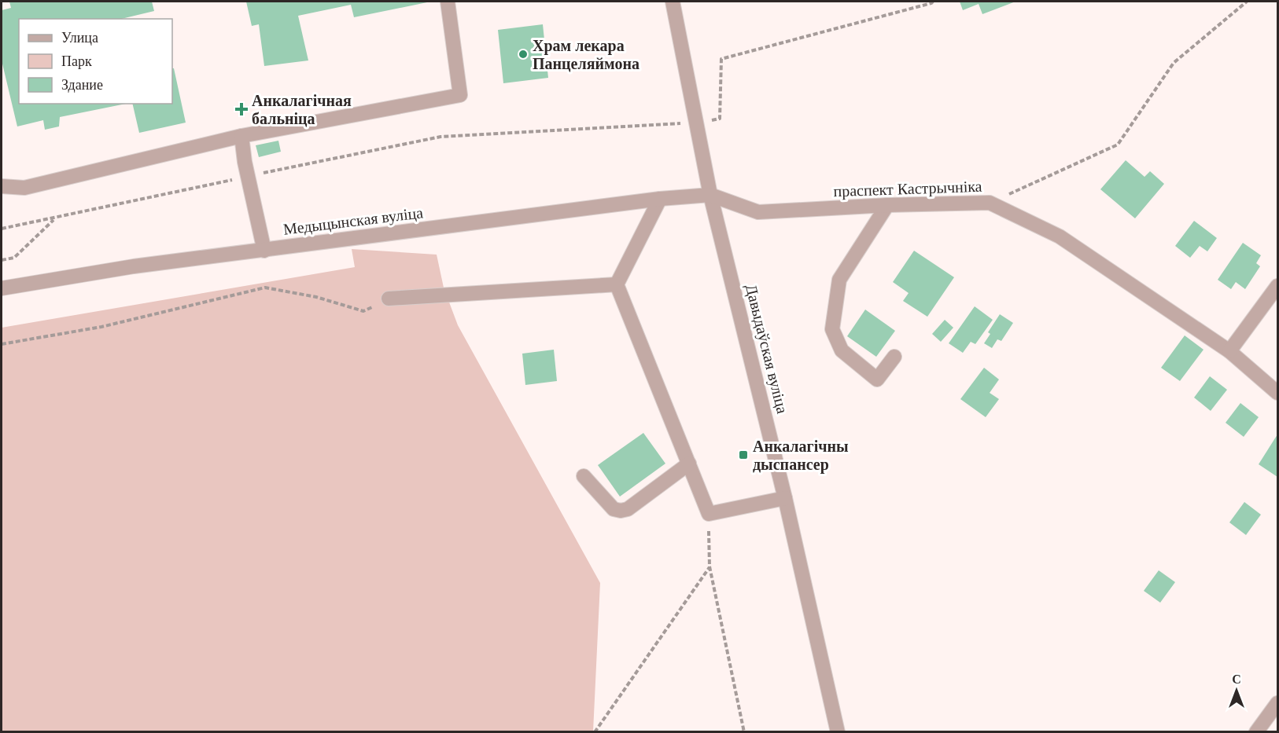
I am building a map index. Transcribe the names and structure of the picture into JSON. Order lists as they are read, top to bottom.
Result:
{
  "streets": {
    "street": ["праспект Кастрычніка", "Медыцынская вуліца", "Давыдаўская вуліца"]
  },
  "crossings": [
    ["праспект Кастрычніка", "Медыцынская вуліца"],
    ["праспект Кастрычніка", "Давыдаўская вуліца"],
    ["Медыцынская вуліца", "Давыдаўская вуліца"]
  ],
  "places": {
    "other": ["Храм лекара Панцеляймона"],
    "health": ["Анкалагічная бальніца"],
    "transit": ["Анкалагічны дыспансер"]
  },
  "legend": ["Улица", "Парк", "Здание"],
  "north": "top"
}
